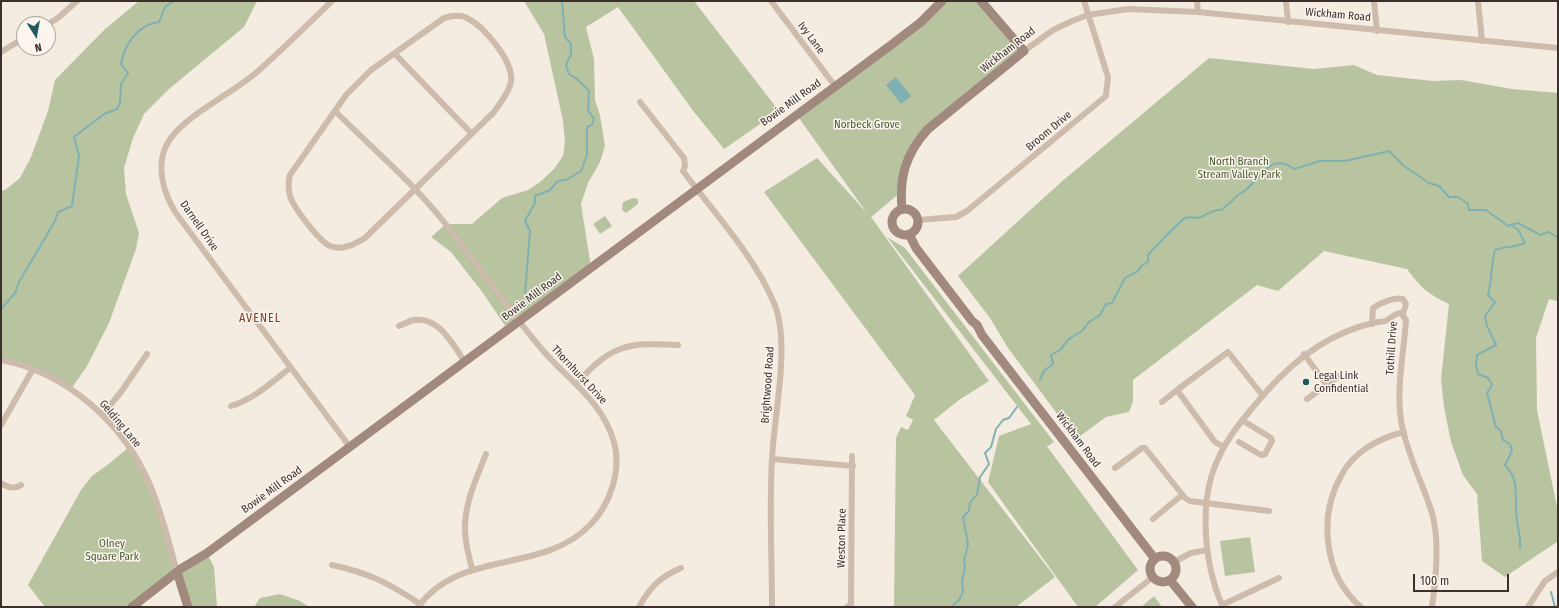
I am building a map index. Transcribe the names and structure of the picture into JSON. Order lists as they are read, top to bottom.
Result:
{
  "streets": {
    "street": [
      "Wickham Road",
      "Ivy Lane",
      "Bowie Mill Road",
      "Broom Drive",
      "Darnell Drive",
      "Tothill Drive",
      "Thornhurst Drive",
      "Brightwood Road",
      "Gelding Lane",
      "Weston Place"
    ]
  },
  "crossings": [
    ["Wickham Road", "Broom Drive"],
    ["Ivy Lane", "Bowie Mill Road"],
    ["Bowie Mill Road", "Darnell Drive"],
    ["Bowie Mill Road", "Thornhurst Drive"],
    ["Bowie Mill Road", "Brightwood Road"],
    ["Bowie Mill Road", "Gelding Lane"]
  ],
  "districts": ["AVENEL"],
  "parks": ["Norbeck Grove", "North Branch Stream Valley Park", "Olney Square Park"],
  "places": ["Legal Link Confidential"],
  "scale_bar": "100 m",
  "north": "bottom"
}
